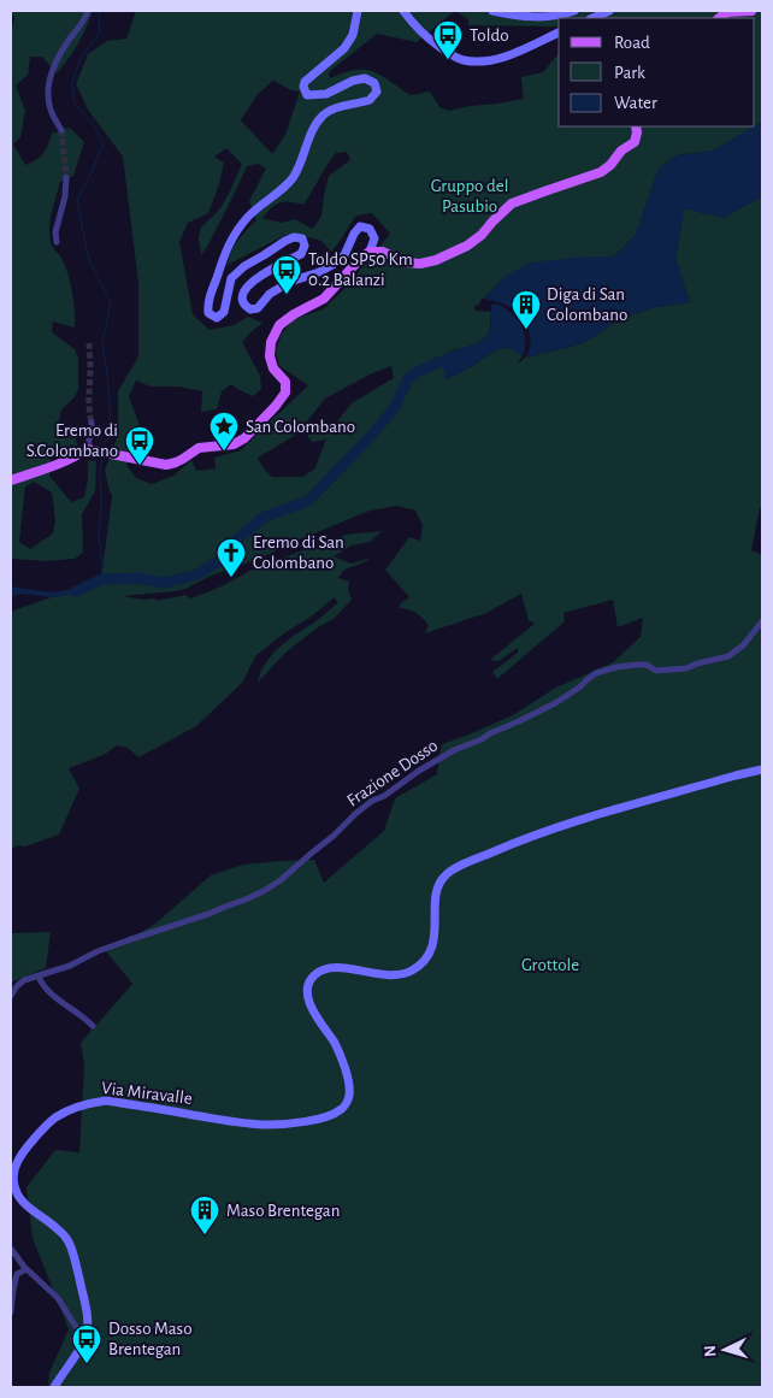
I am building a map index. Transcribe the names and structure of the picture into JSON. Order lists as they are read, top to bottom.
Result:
{
  "streets": {
    "street": ["Frazione Dosso", "Via Miravalle"]
  },
  "parks": ["Gruppo del Pasubio", "Grottole"],
  "places": {
    "bus stop": [
      "Toldo",
      "Toldo SP50 Km 0.2 Balanzi",
      "Eremo di S.Colombano",
      "Dosso Maso Brentegan"
    ],
    "building": ["Diga di San Colombano", "Maso Brentegan"],
    "place": ["San Colombano"],
    "church": ["Eremo di San Colombano"]
  },
  "legend": ["Road", "Park", "Water"],
  "north": "left"
}
